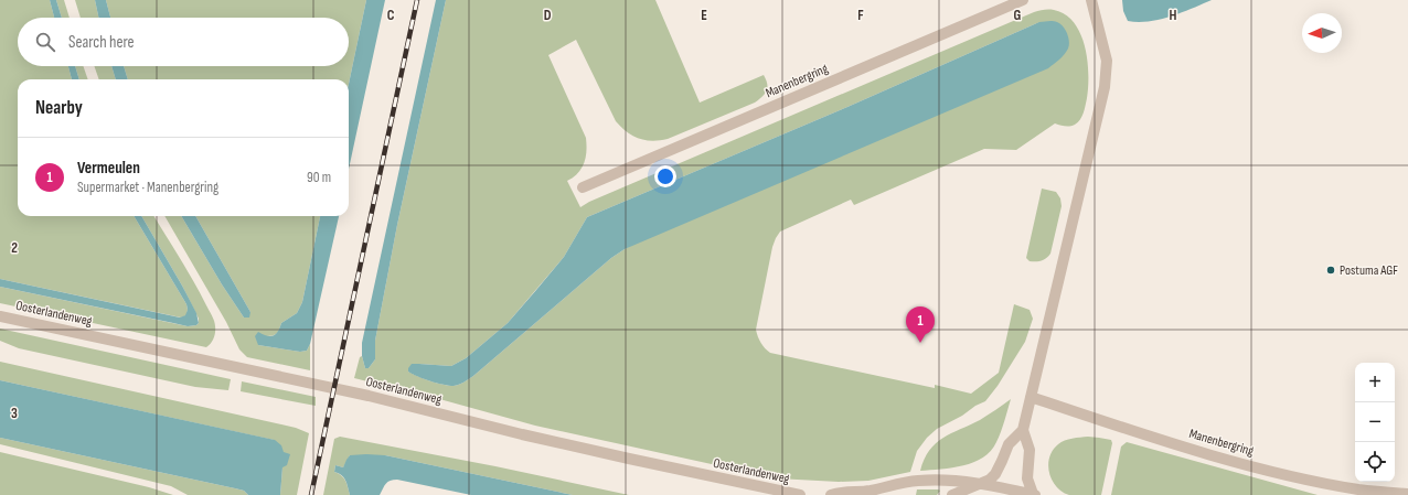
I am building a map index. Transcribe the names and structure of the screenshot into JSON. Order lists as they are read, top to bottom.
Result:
{
  "streets": {
    "street": ["Manenbergring", "Oosterlandenweg"]
  },
  "places": ["Postuma AGF"],
  "north": "left",
  "page": {
    "search": "Search here",
    "heading": "Nearby",
    "list": [
      {
        "mark": "1",
        "name": "Vermeulen",
        "note": "Supermarket · Manenbergring",
        "value": "90 m"
      }
    ],
    "pins": "1",
    "map_buttons": ["+", "−"]
  },
  "grid": {
    "columns": [
      "C",
      "D",
      "E",
      "F",
      "G",
      "H"
    ],
    "rows": ["2", "3"]
  }
}
